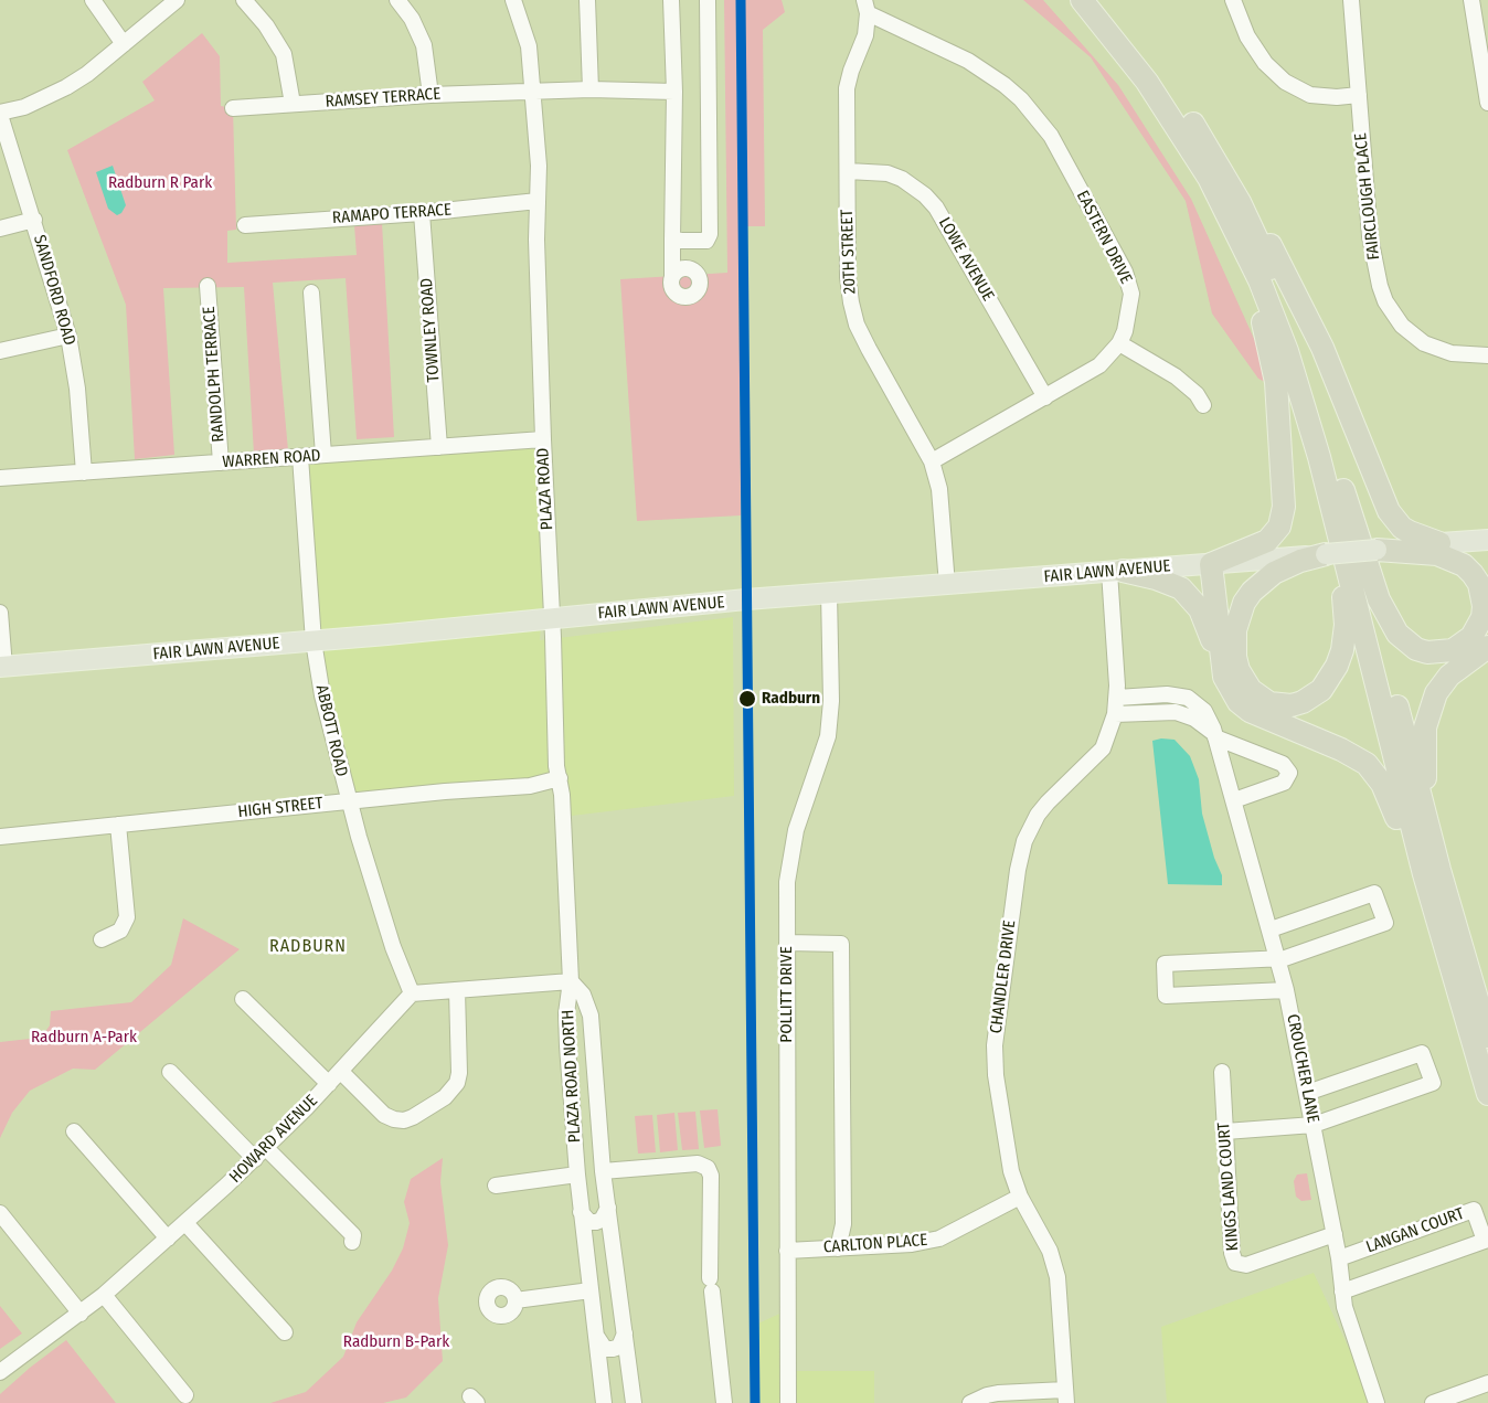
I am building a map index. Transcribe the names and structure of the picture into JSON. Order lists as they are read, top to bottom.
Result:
{
  "streets": {
    "main road": ["FAIR LAWN AVENUE"],
    "street": [
      "RAMSEY TERRACE",
      "FAIRCLOUGH PLACE",
      "RAMAPO TERRACE",
      "EASTERN DRIVE",
      "20TH STREET",
      "LOWE AVENUE",
      "SANDFORD ROAD",
      "TOWNLEY ROAD",
      "RANDOLPH TERRACE",
      "WARREN ROAD",
      "PLAZA ROAD",
      "ABBOTT ROAD",
      "HIGH STREET",
      "CHANDLER DRIVE",
      "POLLITT DRIVE",
      "CROUCHER LANE",
      "PLAZA ROAD NORTH",
      "HOWARD AVENUE",
      "KINGS LAND COURT",
      "LANGAN COURT",
      "CARLTON PLACE"
    ]
  },
  "crossings": [
    ["RAMSEY TERRACE", "PLAZA ROAD"],
    ["RAMAPO TERRACE", "TOWNLEY ROAD"],
    ["RAMAPO TERRACE", "PLAZA ROAD"],
    ["EASTERN DRIVE", "20TH STREET"],
    ["EASTERN DRIVE", "LOWE AVENUE"],
    ["20TH STREET", "LOWE AVENUE"],
    ["20TH STREET", "FAIR LAWN AVENUE"],
    ["SANDFORD ROAD", "WARREN ROAD"],
    ["TOWNLEY ROAD", "WARREN ROAD"],
    ["RANDOLPH TERRACE", "WARREN ROAD"],
    ["WARREN ROAD", "PLAZA ROAD"],
    ["WARREN ROAD", "ABBOTT ROAD"],
    ["PLAZA ROAD", "FAIR LAWN AVENUE"],
    ["PLAZA ROAD", "HIGH STREET"],
    ["PLAZA ROAD", "PLAZA ROAD NORTH"],
    ["FAIR LAWN AVENUE", "ABBOTT ROAD"],
    ["FAIR LAWN AVENUE", "CHANDLER DRIVE"],
    ["FAIR LAWN AVENUE", "POLLITT DRIVE"],
    ["ABBOTT ROAD", "HIGH STREET"],
    ["ABBOTT ROAD", "HOWARD AVENUE"],
    ["CHANDLER DRIVE", "CROUCHER LANE"],
    ["CHANDLER DRIVE", "CARLTON PLACE"],
    ["POLLITT DRIVE", "CARLTON PLACE"],
    ["CROUCHER LANE", "KINGS LAND COURT"],
    ["CROUCHER LANE", "LANGAN COURT"]
  ],
  "districts": ["RADBURN"],
  "parks": ["Radburn R Park", "Radburn A-Park", "Radburn B-Park"],
  "places": ["Radburn"]
}
